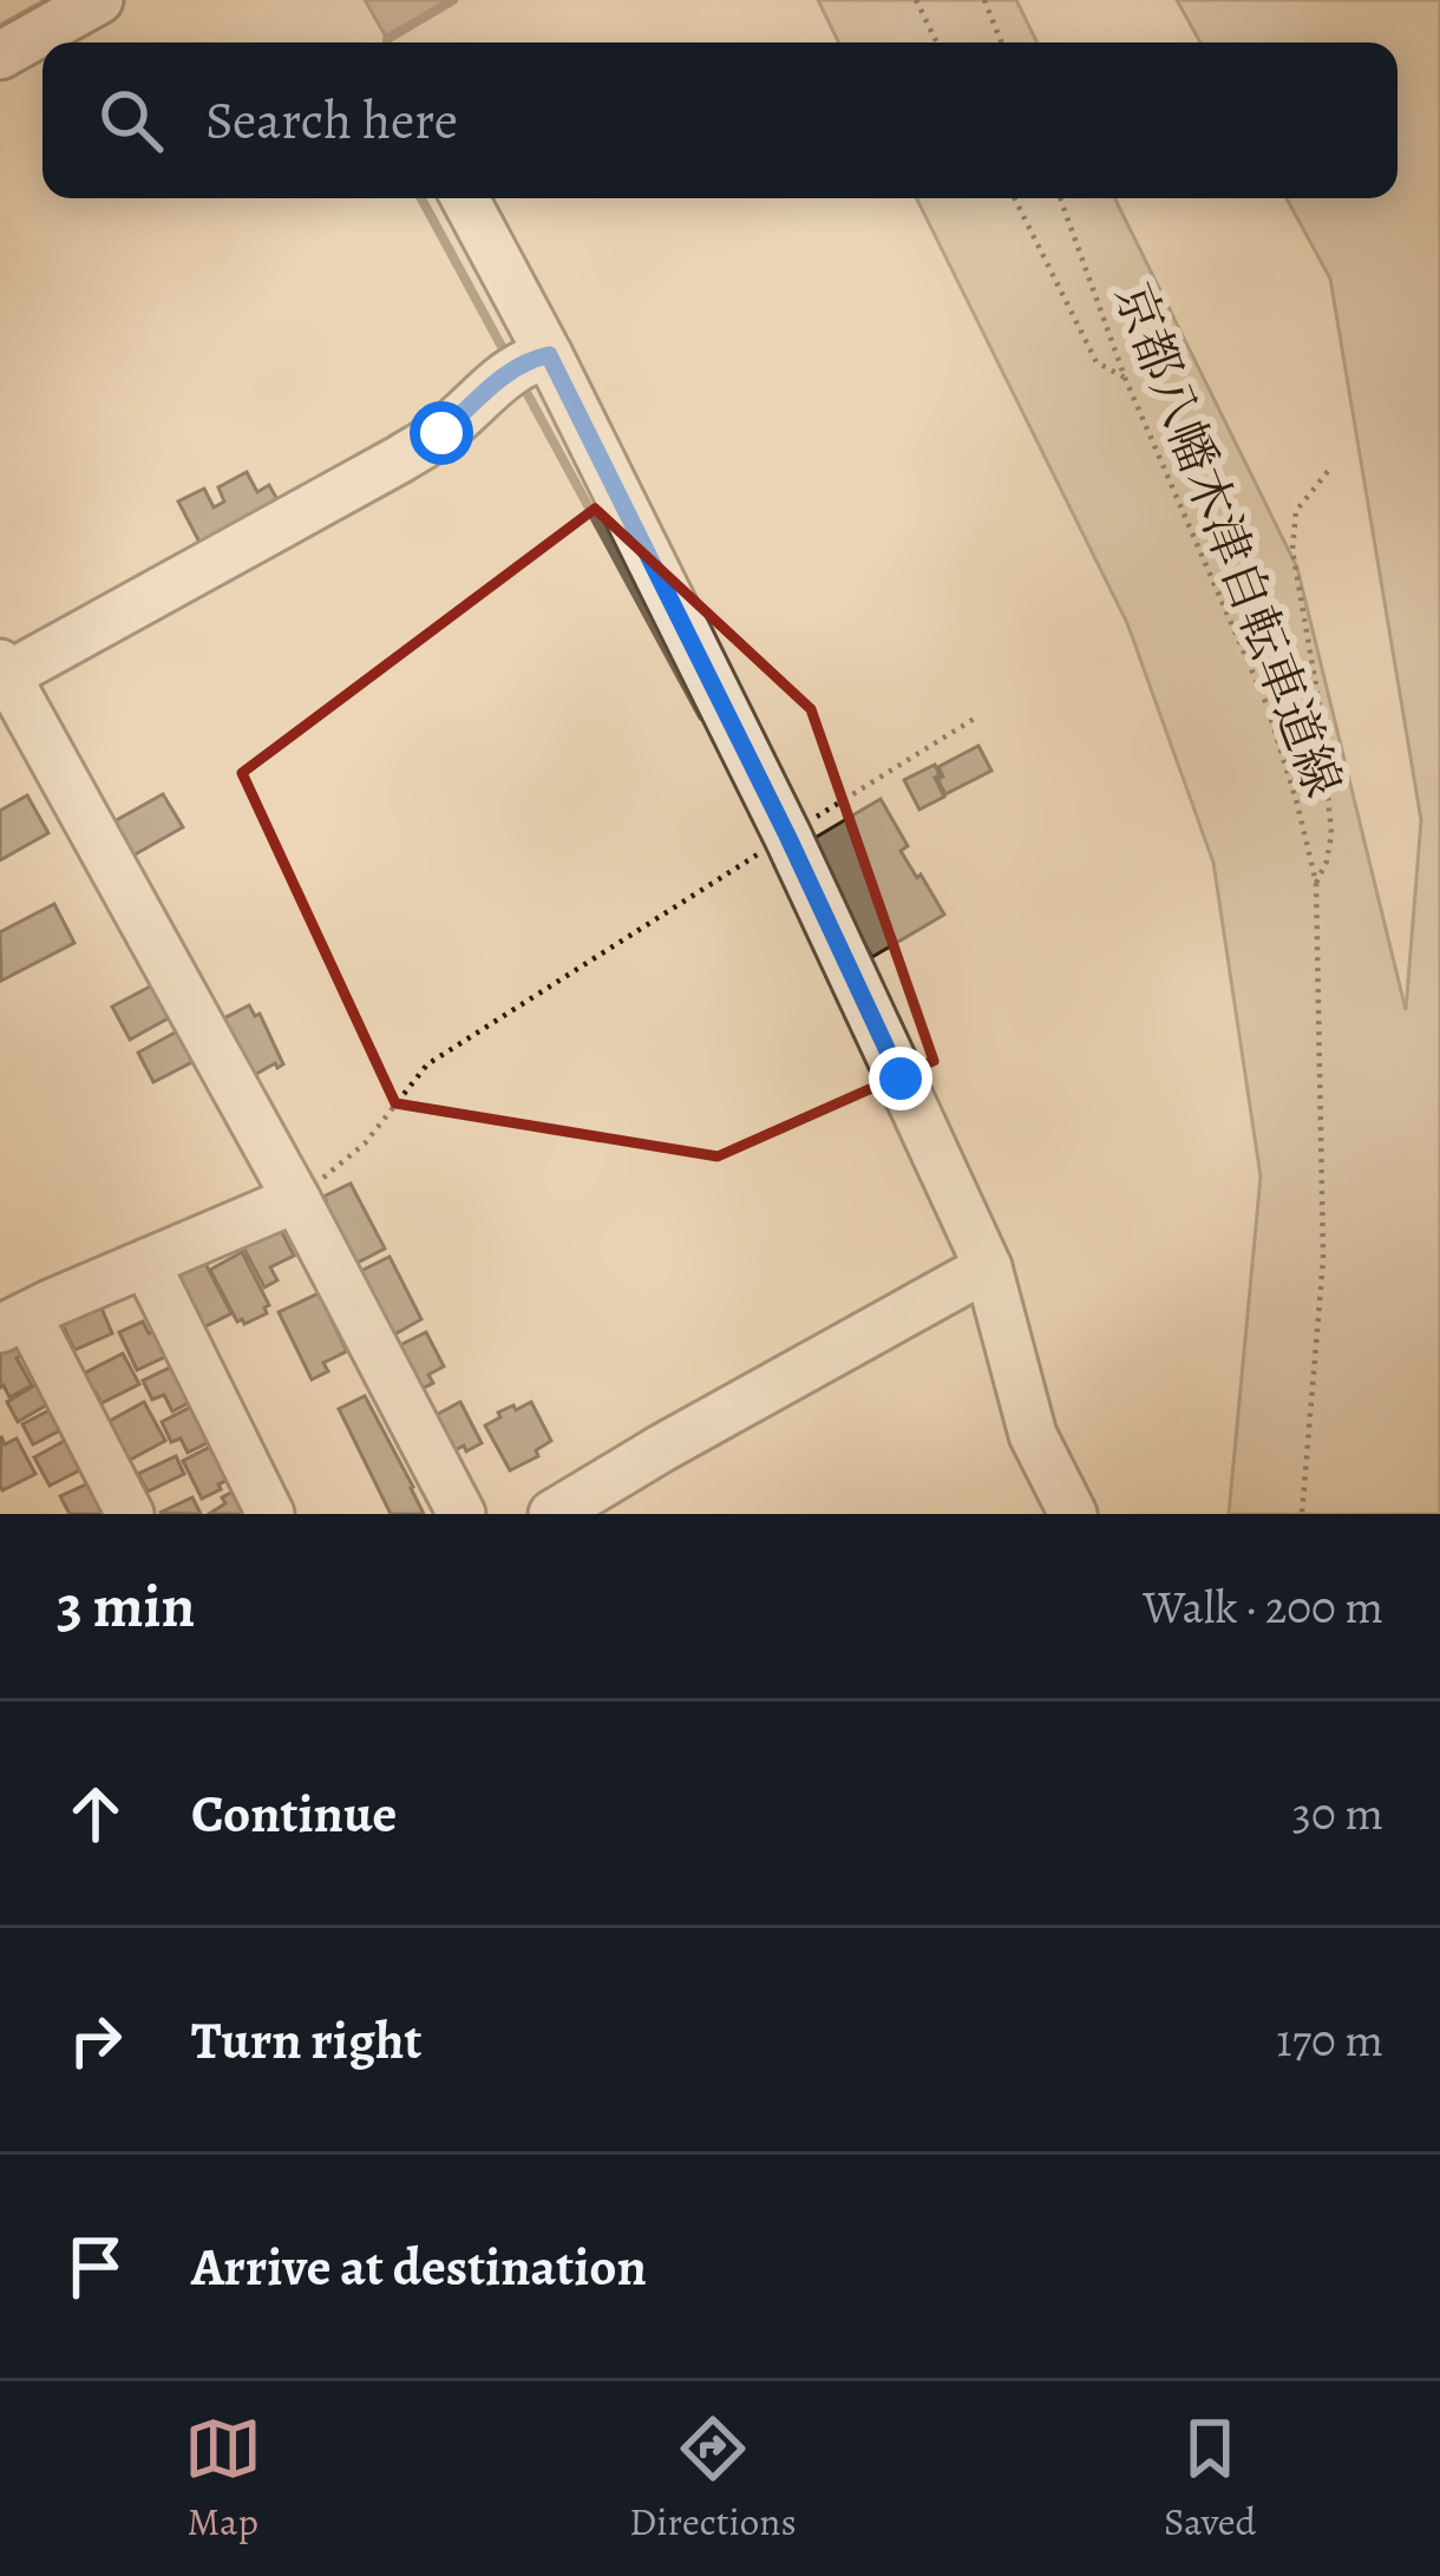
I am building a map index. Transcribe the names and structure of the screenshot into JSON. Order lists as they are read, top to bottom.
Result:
{
  "streets": {
    "path": ["京都八幡木津自転車道線"]
  },
  "page": {
    "search": "Search here",
    "heading": ["3 min", "Walk · 200 m"],
    "list": [
      ["Continue", "30 m"],
      ["Turn right", "170 m"],
      "Arrive at destination"
    ],
    "nav": ["Map", "Directions", "Saved"]
  }
}
